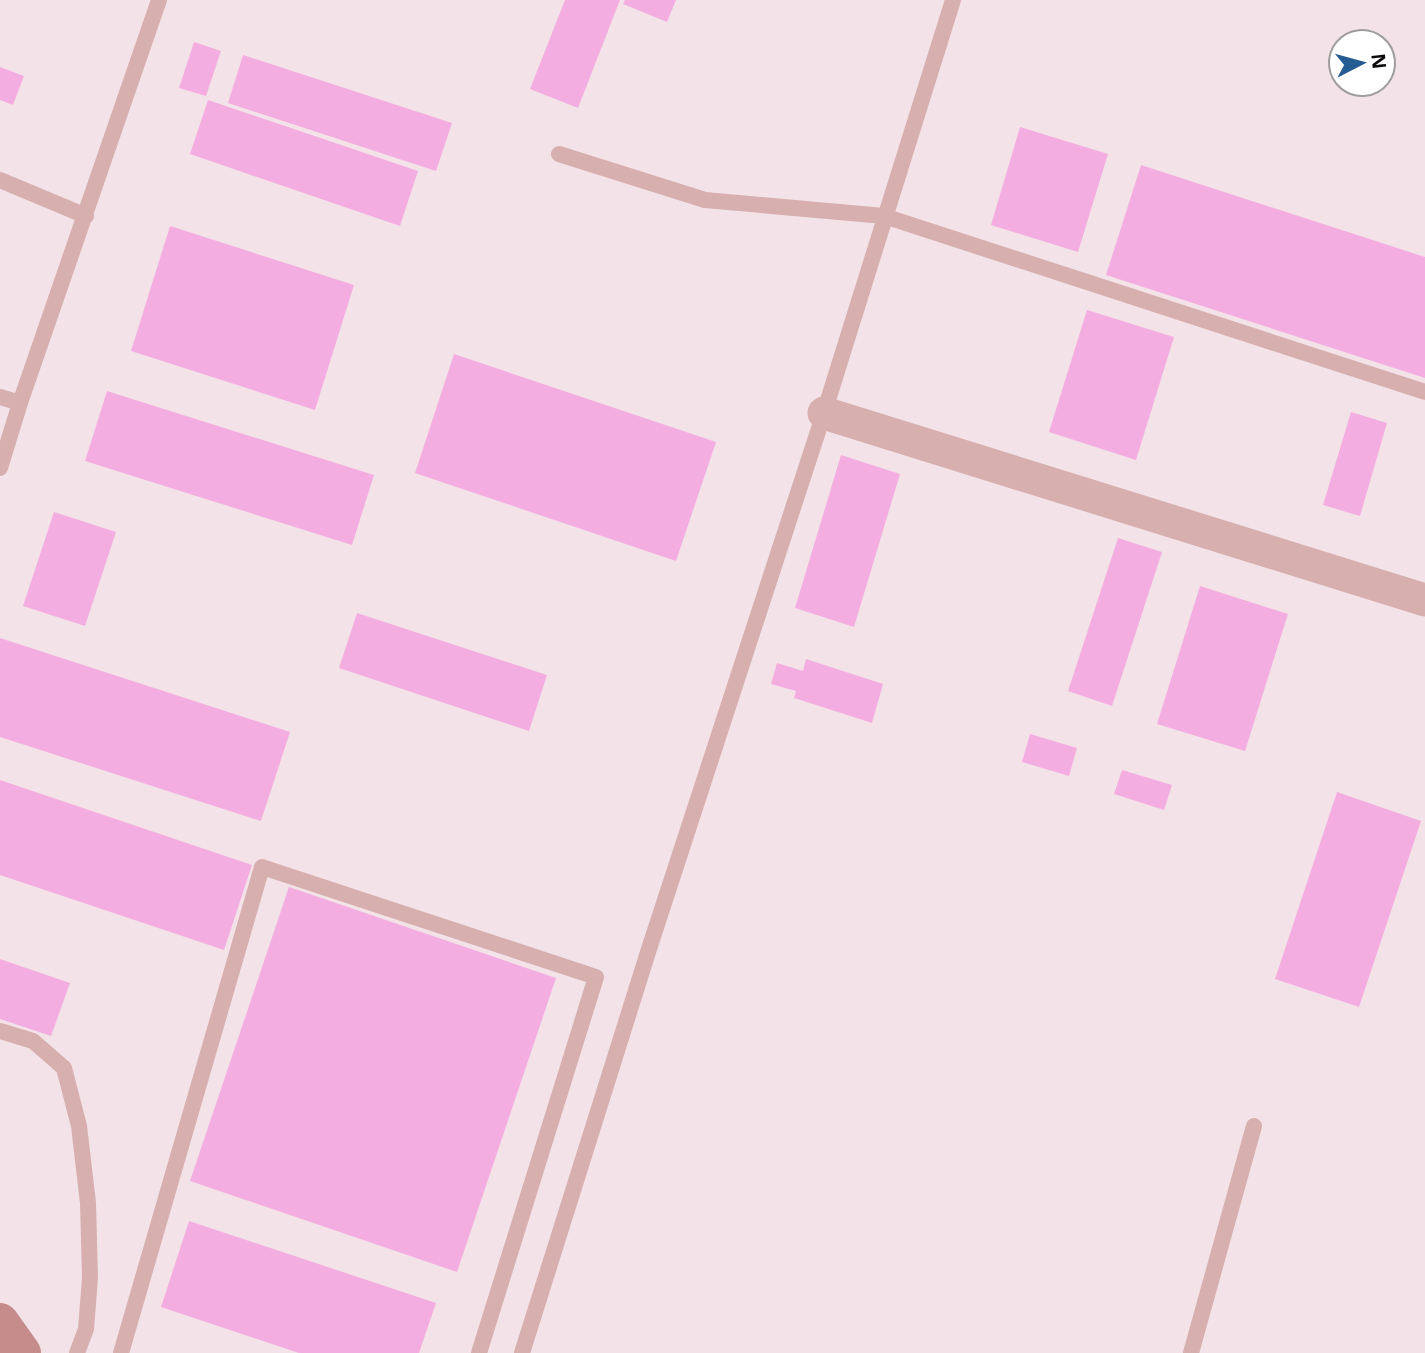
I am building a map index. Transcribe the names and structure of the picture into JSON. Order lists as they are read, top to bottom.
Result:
{
  "north": "right"
}
